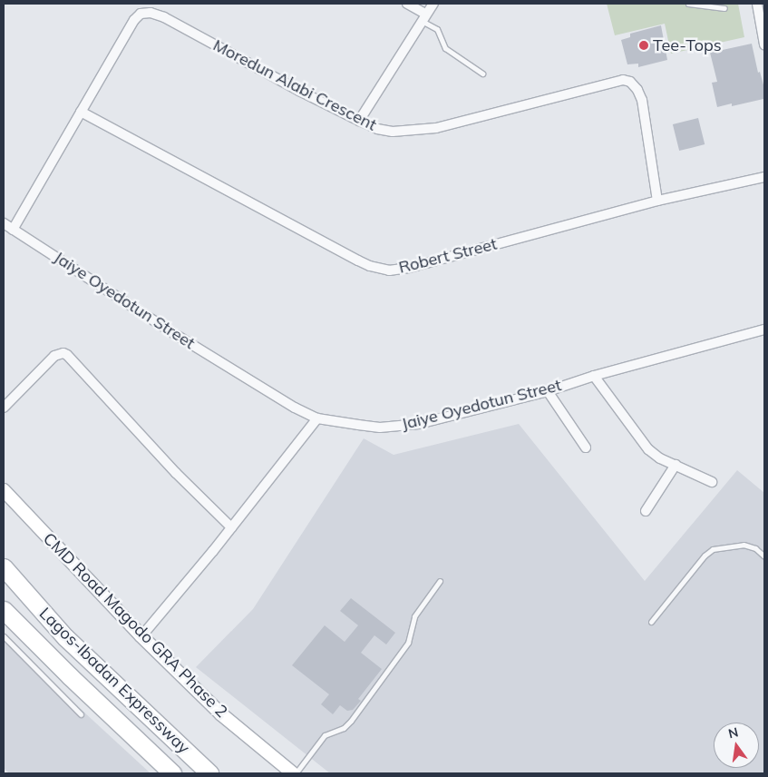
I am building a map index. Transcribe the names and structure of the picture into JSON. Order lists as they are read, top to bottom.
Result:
{
  "streets": {
    "highway": ["Lagos-Ibadan Expressway"],
    "street": [
      "Moredun Alabi Crescent",
      "Robert Street",
      "Jaiye Oyedotun Street",
      "CMD Road Magodo GRA Phase 2"
    ]
  },
  "crossings": [
    ["Moredun Alabi Crescent", "Robert Street"],
    ["Moredun Alabi Crescent", "Jaiye Oyedotun Street"]
  ],
  "places": ["Tee-Tops"],
  "north": "top"
}
